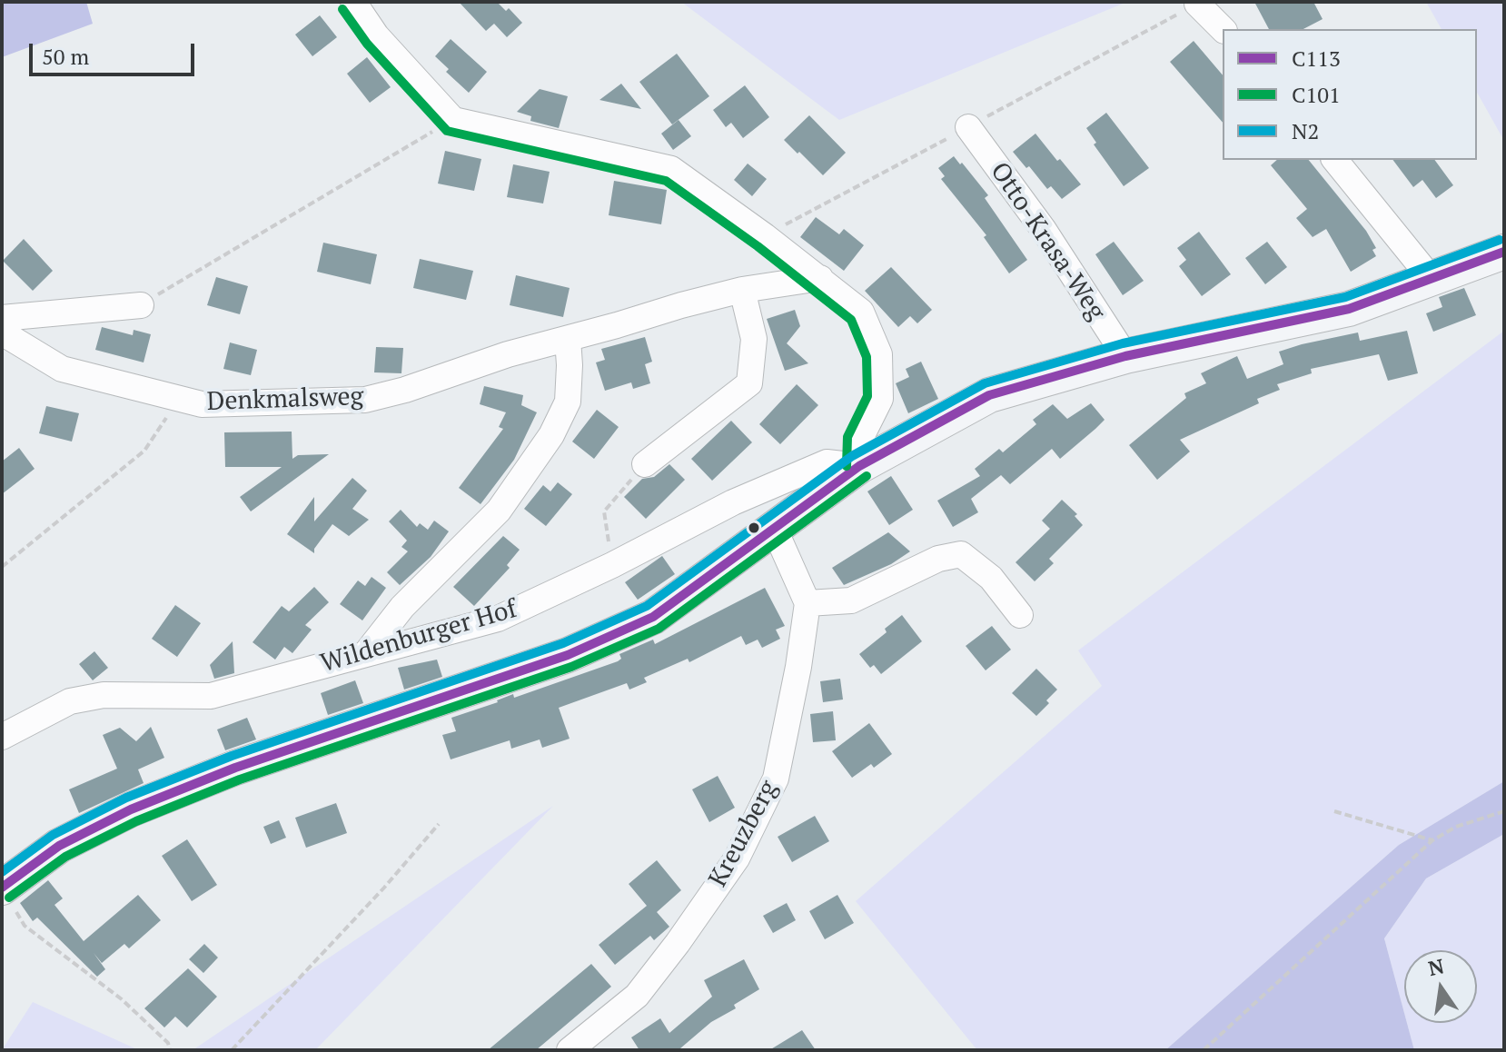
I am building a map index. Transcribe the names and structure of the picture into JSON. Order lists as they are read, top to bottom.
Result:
{
  "streets": {
    "street": [
      "Otto-Krasa-Weg",
      "Denkmalsweg",
      "Wildenburger Hof",
      "Kreuzberg"
    ]
  },
  "lines": ["transit line C101", "transit line N2", "transit line C113"],
  "legend": ["C113", "C101", "N2"],
  "scale_bar": "50 m",
  "north": "top"
}
